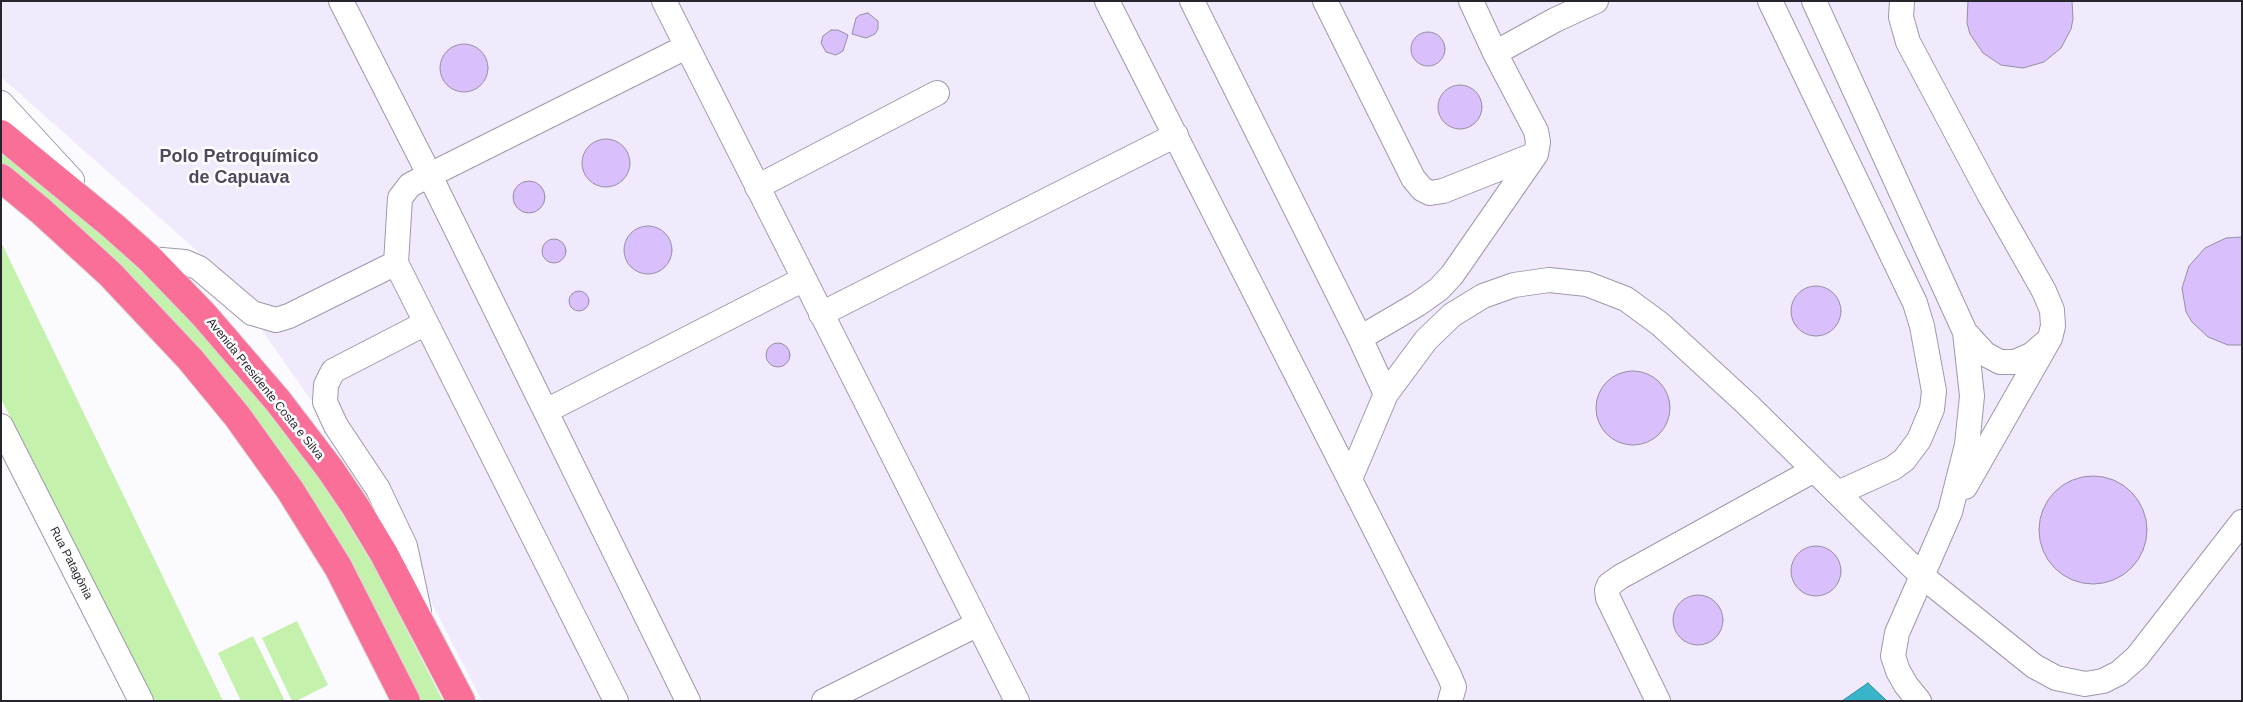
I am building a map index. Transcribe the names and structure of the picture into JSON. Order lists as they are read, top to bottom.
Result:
{
  "streets": {
    "highway": ["Avenida Presidente Costa e Silva"],
    "street": ["Rua Patagônia"]
  },
  "districts": ["Polo Petroquímico de Capuava"]
}
